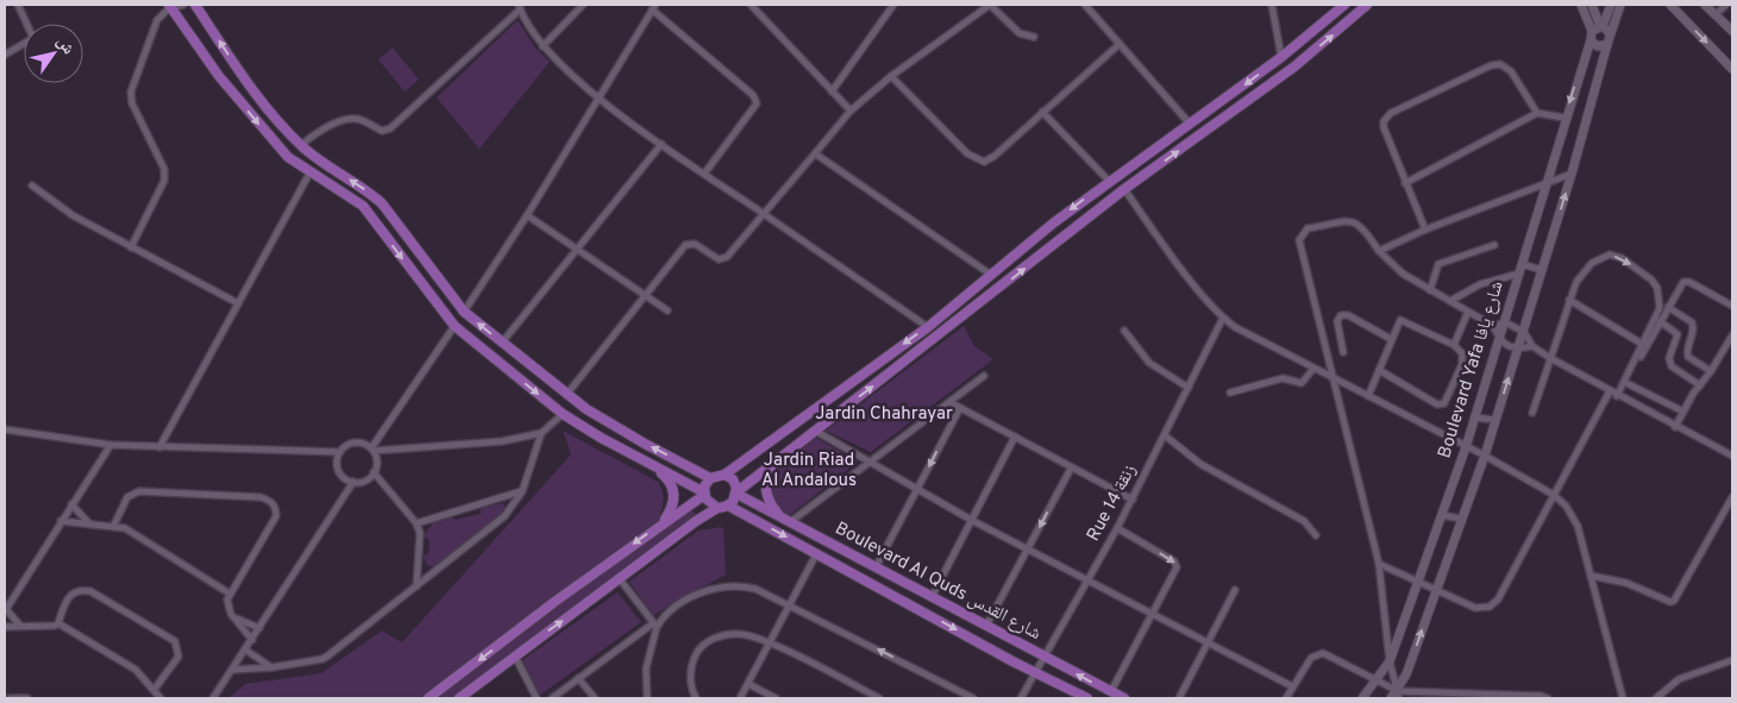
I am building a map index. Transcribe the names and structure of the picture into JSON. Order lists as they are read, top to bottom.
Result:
{
  "streets": {
    "main road": ["Boulevard Al Quds شارع القدس"],
    "street": ["Boulevard Yafa شارع يافا", "Rue 14 زنقة"]
  },
  "crossings": [
    ["Rue 14 زنقة", "Boulevard Al Quds شارع القدس"]
  ],
  "parks": ["Jardin Chahrayar", "Jardin Riad Al Andalous"],
  "north": "top right"
}
